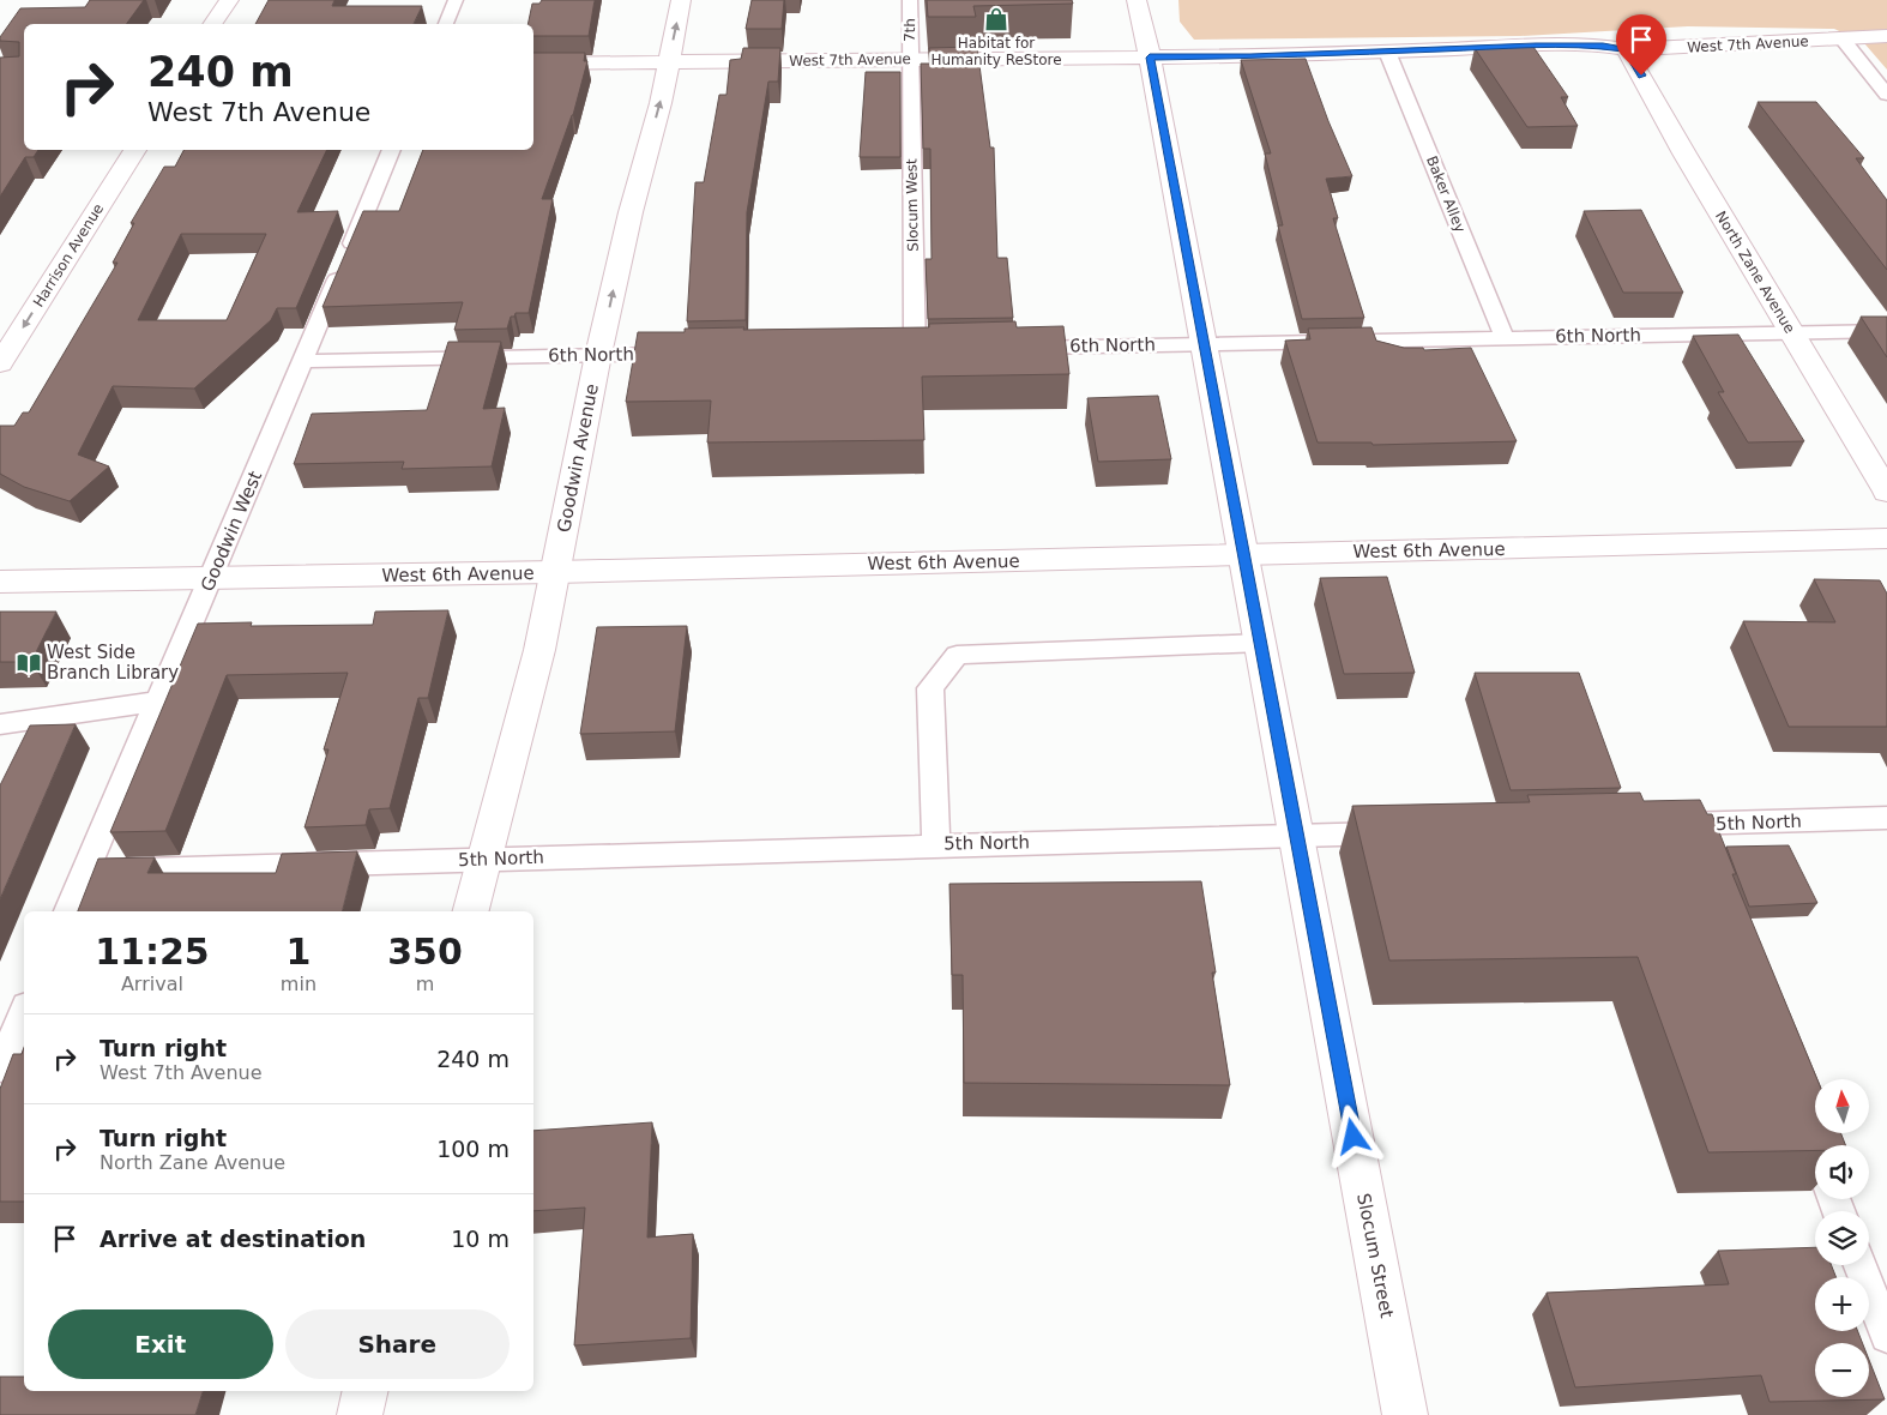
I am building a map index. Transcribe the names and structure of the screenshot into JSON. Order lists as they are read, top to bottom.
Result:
{
  "streets": {
    "street": [
      "West 7th Avenue",
      "Harrison Avenue",
      "North Zane Avenue",
      "Goodwin Avenue",
      "West 6th Avenue",
      "Slocum Street"
    ],
    "lane": [
      "7th",
      "Baker Alley",
      "Slocum West",
      "6th North",
      "Goodwin West",
      "5th North"
    ]
  },
  "crossings": [
    ["7th", "West 7th Avenue"],
    ["7th", "Slocum West"],
    ["West 7th Avenue", "Baker Alley"],
    ["West 7th Avenue", "Slocum West"],
    ["West 7th Avenue", "North Zane Avenue"],
    ["West 7th Avenue", "Goodwin Avenue"],
    ["West 7th Avenue", "Slocum Street"],
    ["Baker Alley", "6th North"],
    ["North Zane Avenue", "6th North"],
    ["6th North", "Goodwin Avenue"],
    ["6th North", "Goodwin West"],
    ["6th North", "Slocum Street"],
    ["Goodwin Avenue", "West 6th Avenue"],
    ["Goodwin Avenue", "5th North"],
    ["Goodwin West", "West 6th Avenue"],
    ["Goodwin West", "5th North"],
    ["West 6th Avenue", "Slocum Street"],
    ["5th North", "Slocum Street"]
  ],
  "one_way": ["Harrison Avenue", "Goodwin Avenue"],
  "places": {
    "shop": ["Habitat for Humanity ReStore"],
    "library": ["West Side Branch Library"]
  },
  "north": "top",
  "page": {
    "turn": ["240 m", "West 7th Avenue"],
    "eta": [
      "11:25",
      "Arrival",
      "1",
      "min",
      "350",
      "m"
    ],
    "list": [
      {
        "name": "Turn right",
        "note": "West 7th Avenue",
        "value": "240 m"
      },
      {
        "name": "Turn right",
        "note": "North Zane Avenue",
        "value": "100 m"
      },
      {
        "name": "Arrive at destination",
        "value": "10 m"
      }
    ],
    "map_buttons": ["+", "−"],
    "buttons": ["Exit", "Share"]
  }
}
